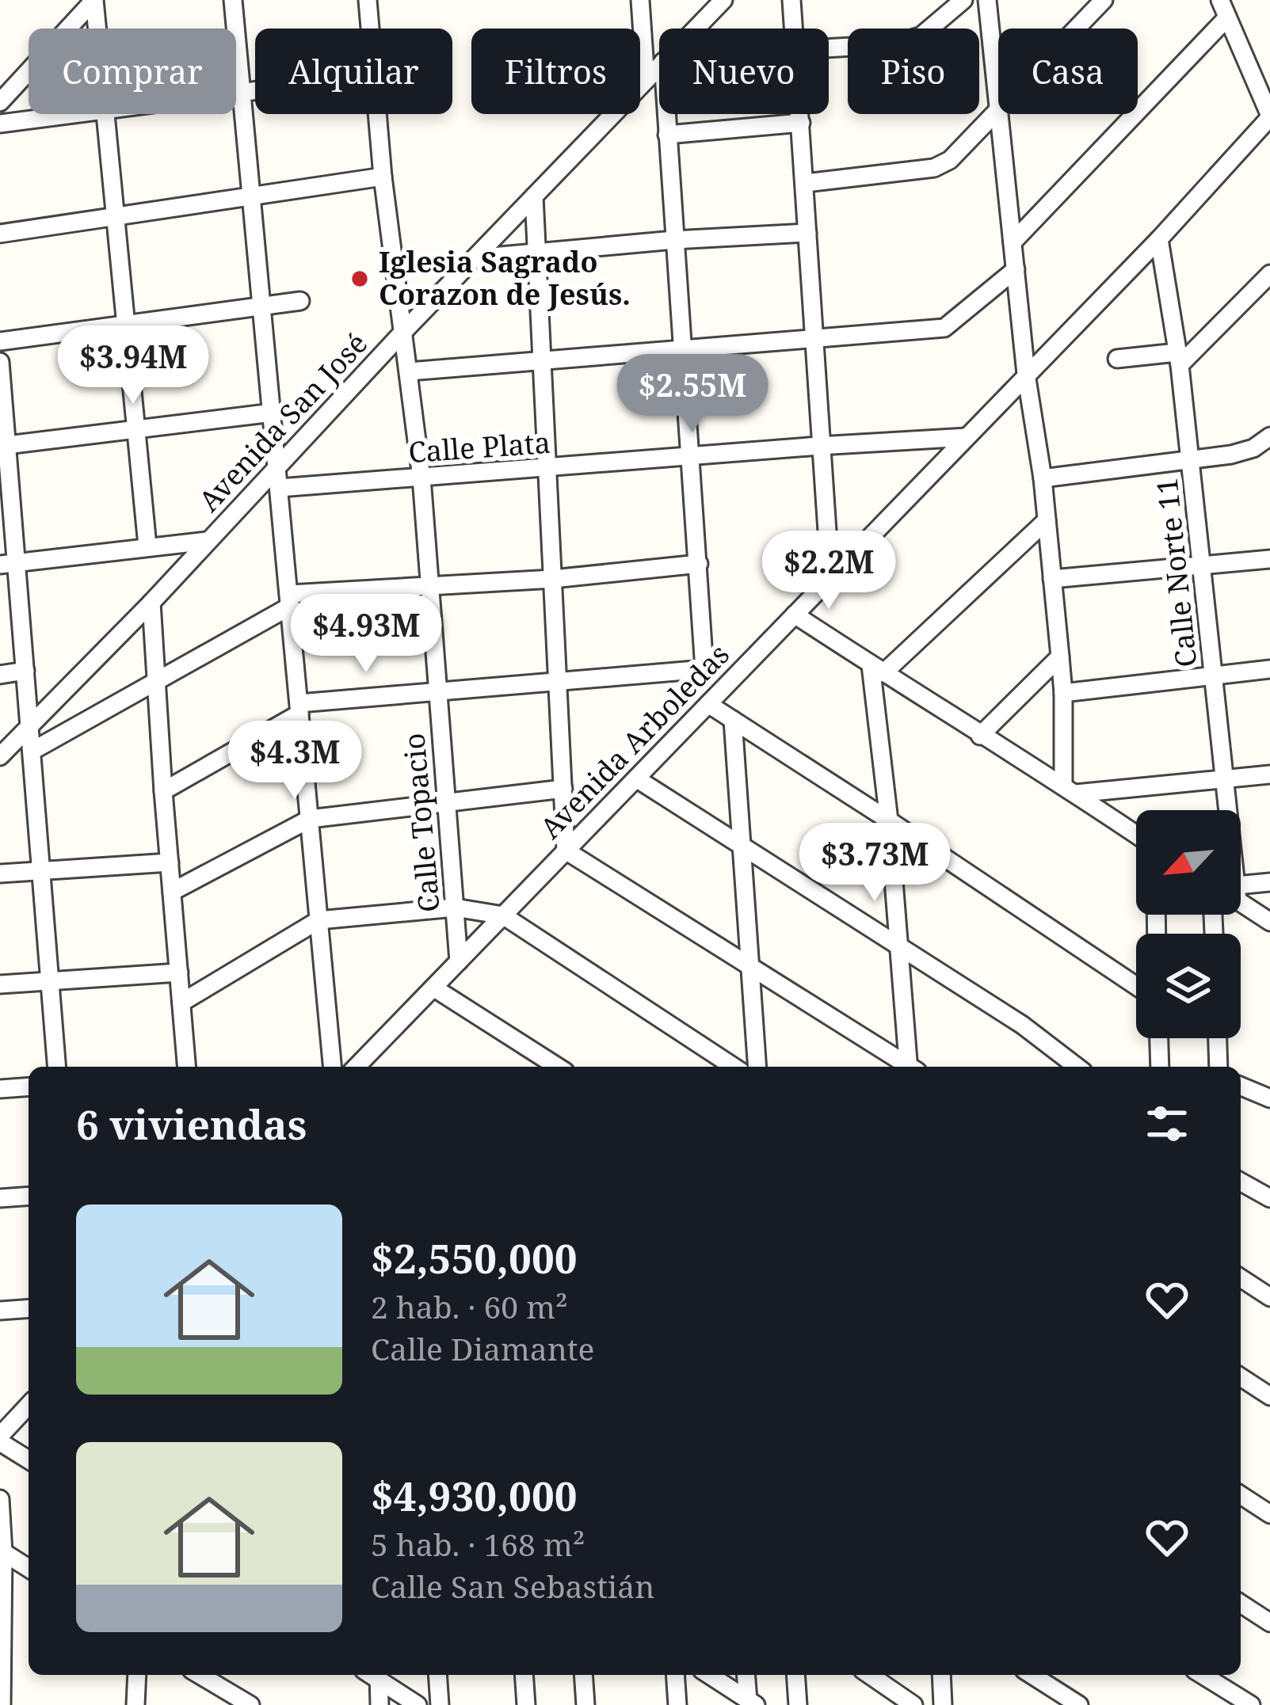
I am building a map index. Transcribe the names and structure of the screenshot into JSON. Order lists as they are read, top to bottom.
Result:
{
  "streets": {
    "street": [
      "Avenida San José",
      "Calle Plata",
      "Calle Norte 11",
      "Avenida Arboledas",
      "Calle Topacio"
    ]
  },
  "crossings": [
    ["Avenida San José", "Calle Topacio"],
    ["Calle Plata", "Avenida Arboledas"],
    ["Calle Plata", "Calle Topacio"],
    ["Calle Norte 11", "Avenida Arboledas"],
    ["Avenida Arboledas", "Calle Topacio"]
  ],
  "places": ["Iglesia Sagrado Corazon de Jesús."],
  "north": "bottom left",
  "page": {
    "chip": [
      "Comprar",
      "Alquilar",
      "Filtros",
      "Nuevo",
      "Piso",
      "Casa"
    ],
    "price": [
      "$3.94M",
      "$2.55M",
      "$2.2M",
      "$4.93M",
      "$4.3M",
      "$3.73M"
    ],
    "heading": "6 viviendas",
    "list": [
      {
        "name": "$2,550,000",
        "note": "2 hab. · 60 m² · Calle Diamante"
      },
      {
        "name": "$4,930,000",
        "note": "5 hab. · 168 m² · Calle San Sebastián"
      }
    ]
  }
}
